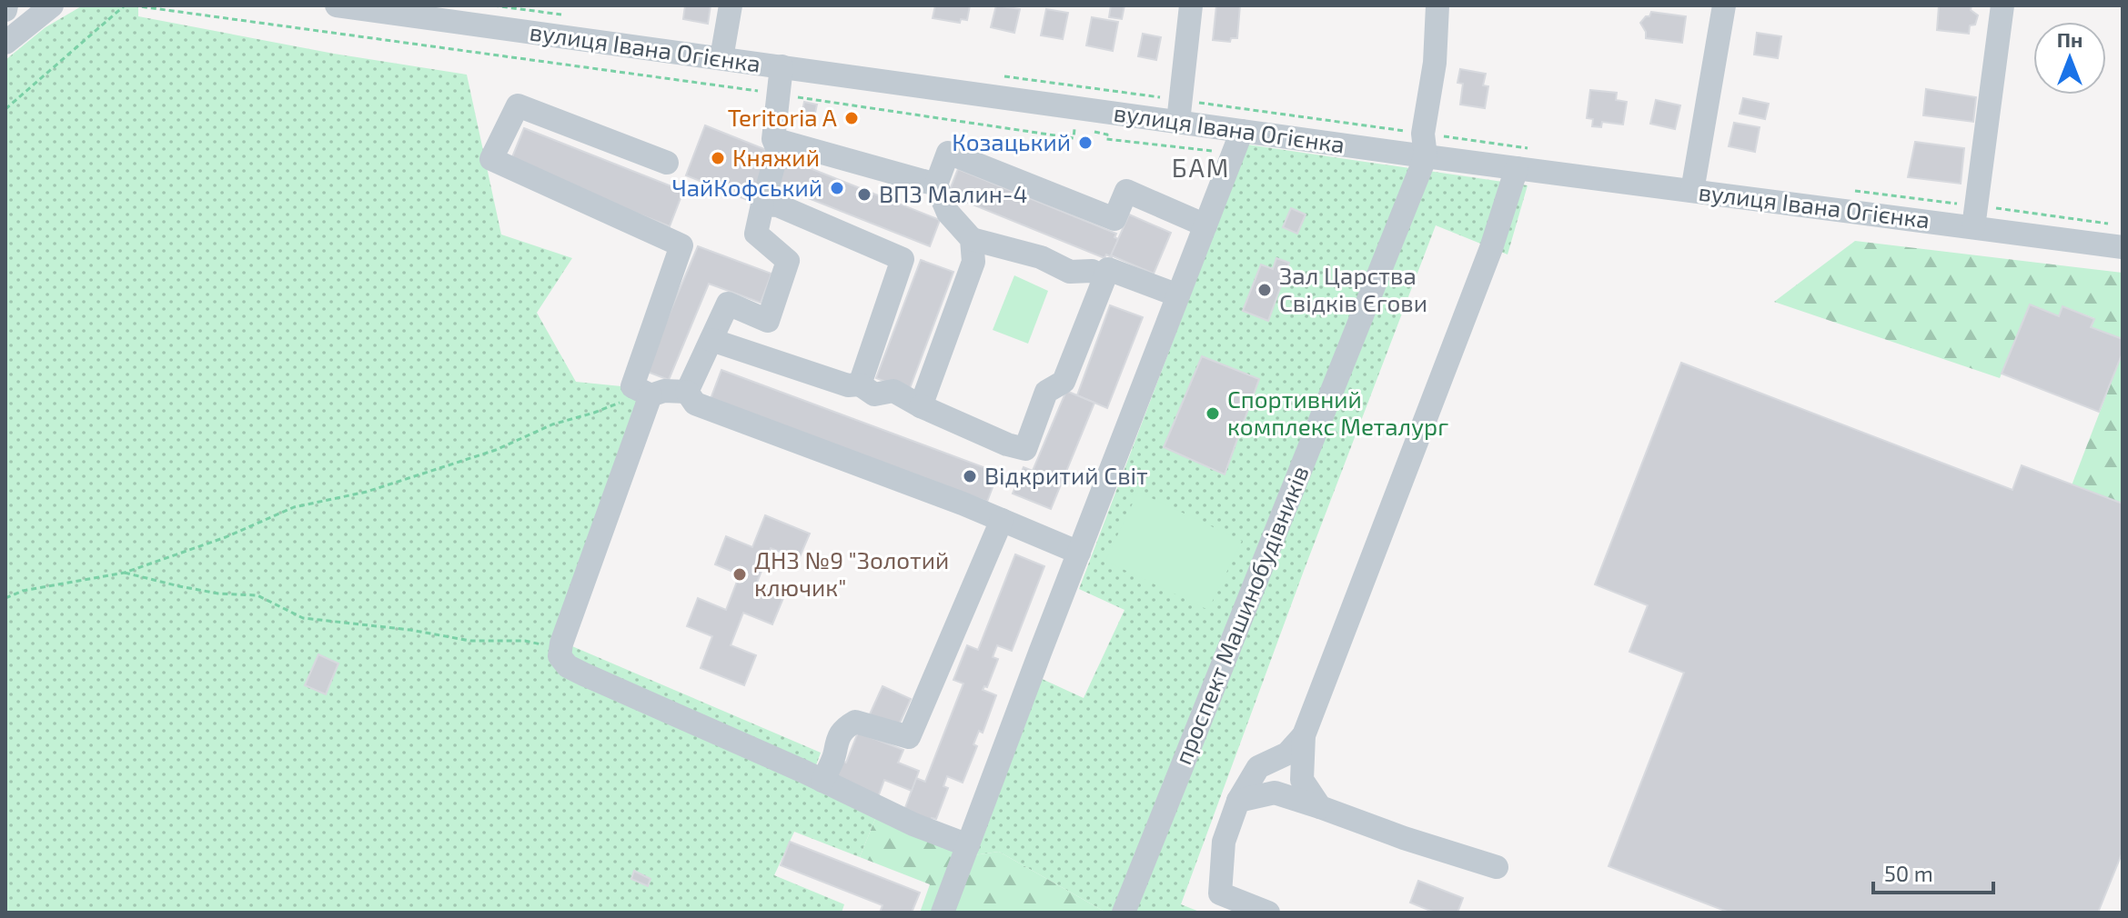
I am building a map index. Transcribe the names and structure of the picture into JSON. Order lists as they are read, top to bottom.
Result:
{
  "streets": {
    "street": ["вулиця Івана Огієнка", "проспект Машинобудівників"]
  },
  "crossings": [
    ["вулиця Івана Огієнка", "проспект Машинобудівників"]
  ],
  "districts": ["БАМ"],
  "places": [
    "Teritoria A",
    "Козацький",
    "Княжий",
    "ЧайКофський",
    "ВПЗ Малин-4",
    "Зал Царства Свідків Єгови",
    "Спортивний комплекс Металург",
    "Відкритий Світ",
    "ДНЗ №9 \"Золотий ключик\""
  ],
  "scale_bar": "50 m",
  "north": "top"
}
